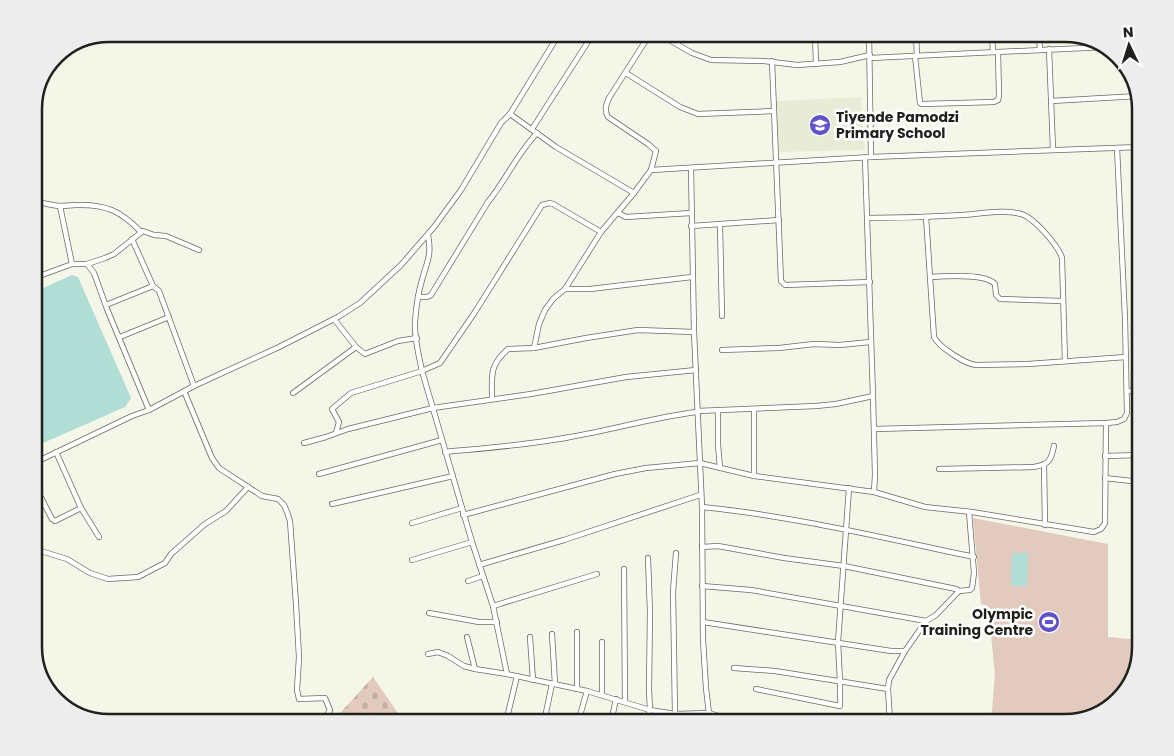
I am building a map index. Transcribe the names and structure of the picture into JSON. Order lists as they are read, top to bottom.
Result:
{
  "places": {
    "school or university": ["Tiyende Pamodzi Primary School"],
    "sports": ["Olympic Training Centre"]
  },
  "north": "top"
}
